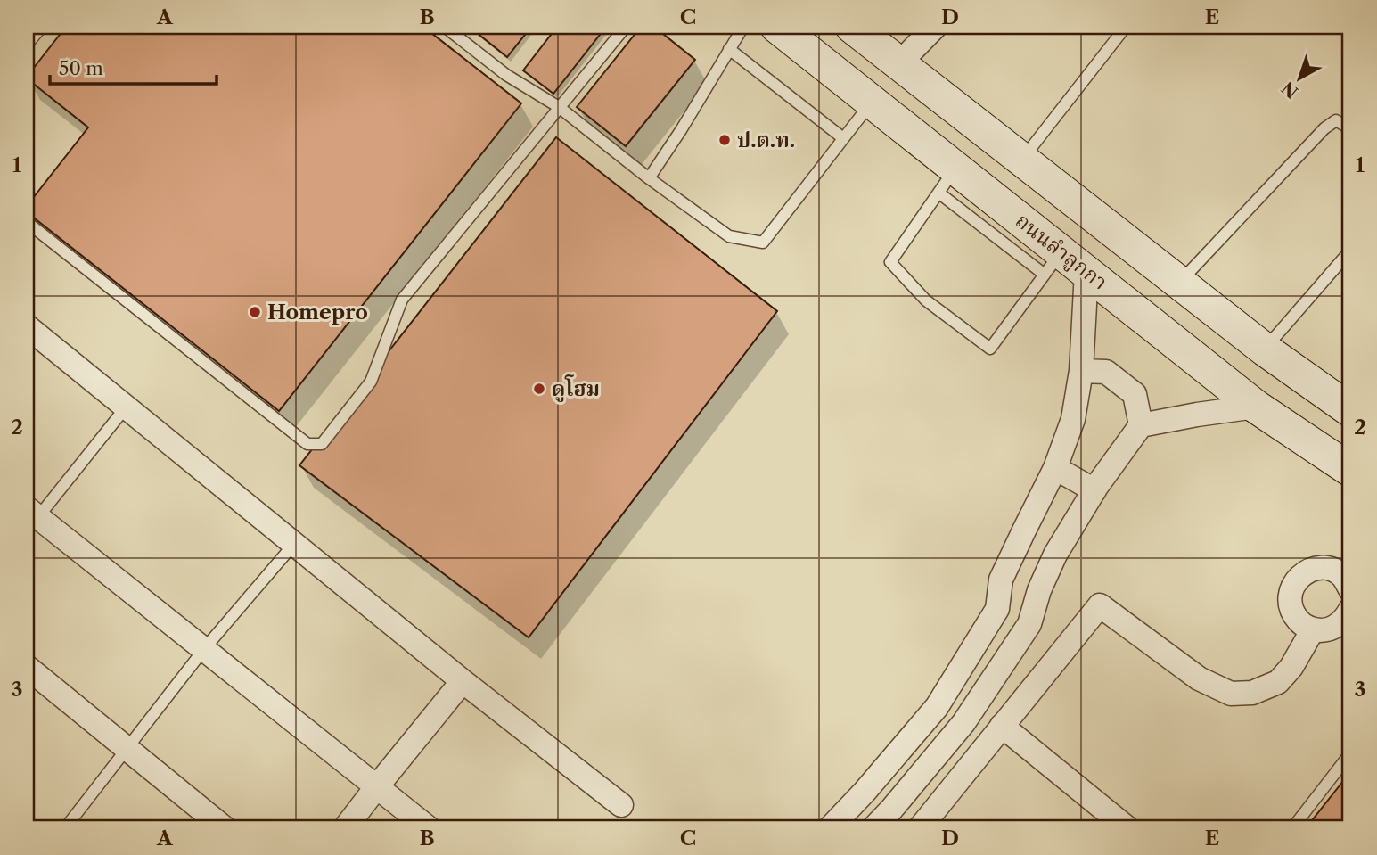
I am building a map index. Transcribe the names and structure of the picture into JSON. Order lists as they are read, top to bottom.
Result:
{
  "streets": {
    "main road": ["ถนนลำลูกกา"]
  },
  "places": ["ป.ต.ท.", "Homepro", "ดูโฮม"],
  "scale_bar": "50 m",
  "north": "bottom left",
  "grid": {
    "columns": [
      "A",
      "B",
      "C",
      "D",
      "E"
    ],
    "rows": ["1", "2", "3"]
  }
}
